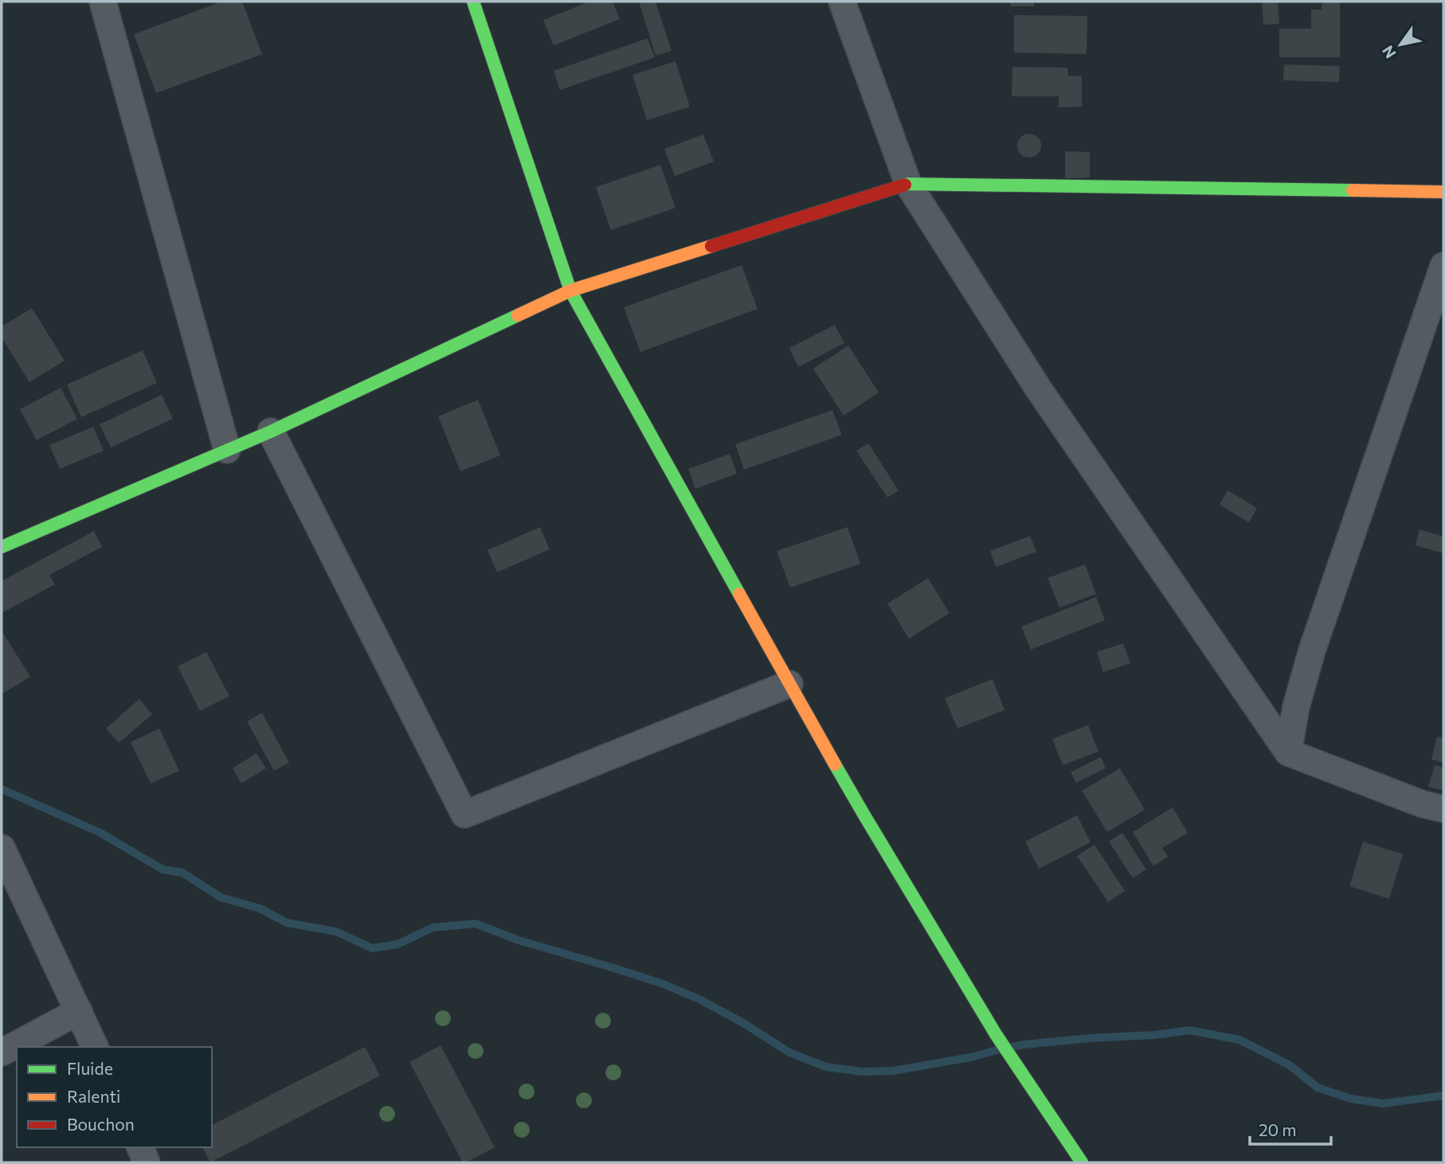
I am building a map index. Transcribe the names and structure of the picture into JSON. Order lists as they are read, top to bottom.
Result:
{
  "legend": ["Fluide", "Ralenti", "Bouchon"],
  "scale_bar": "20 m",
  "north": "bottom left"
}
